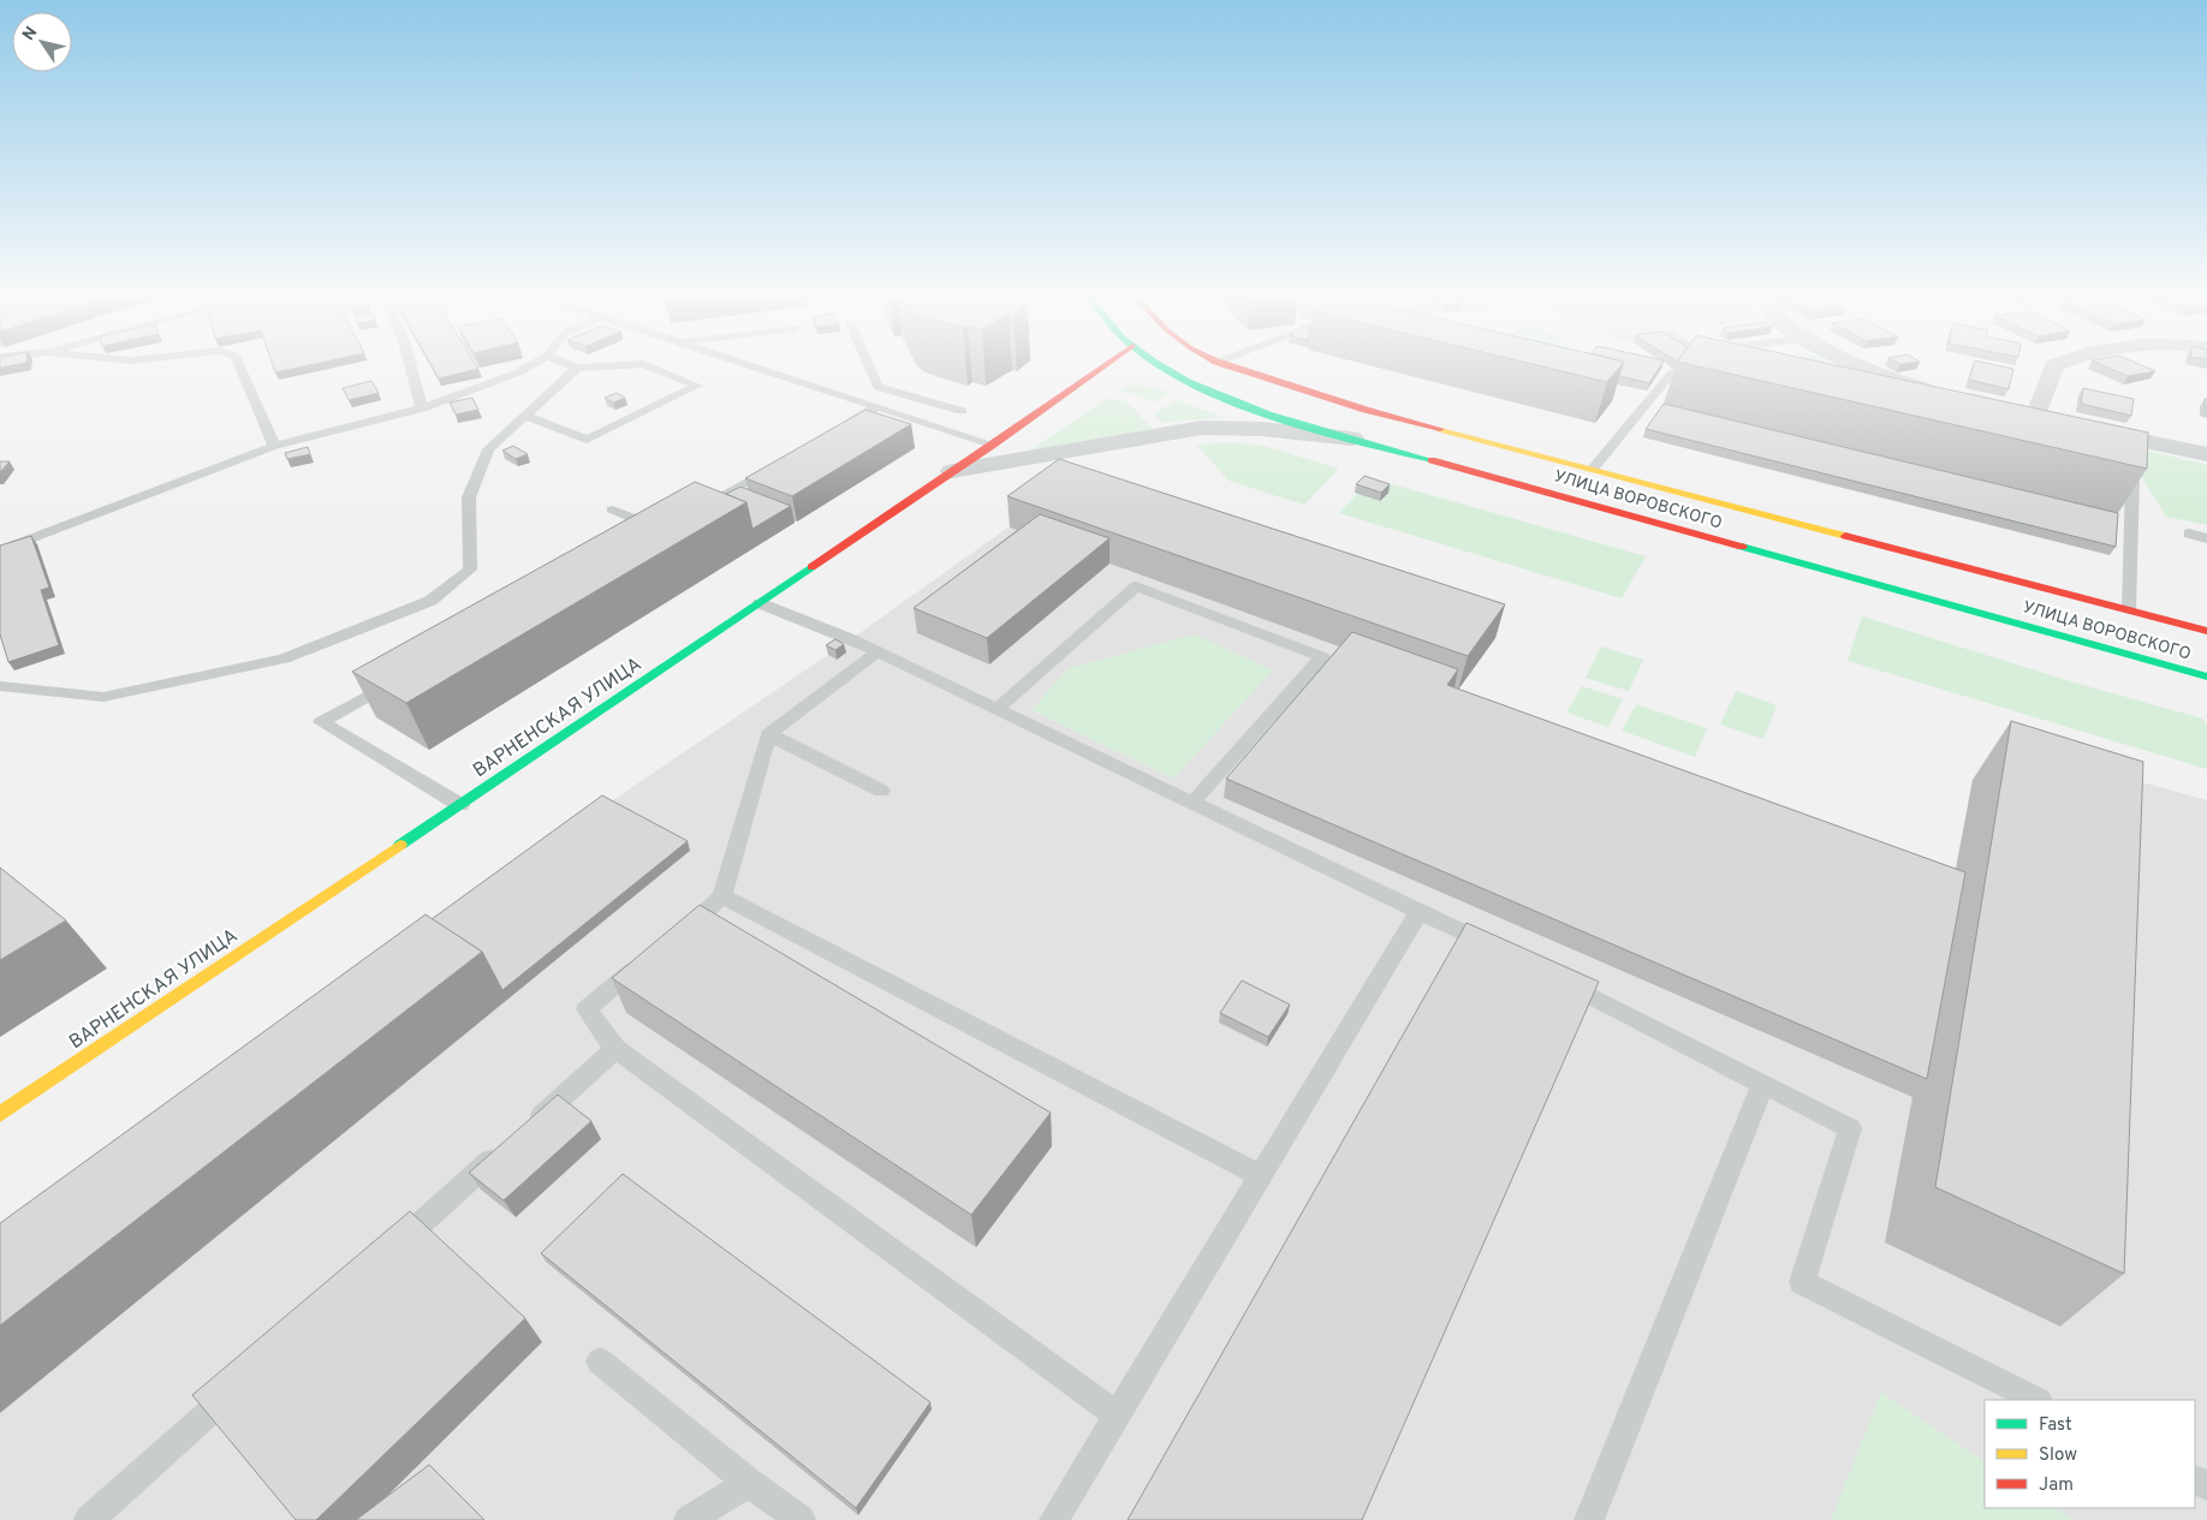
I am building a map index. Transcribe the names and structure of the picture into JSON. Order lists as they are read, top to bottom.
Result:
{
  "streets": {
    "main road": ["УЛИЦА ВОРОВСКОГО", "ВАРНЕНСКАЯ УЛИЦА"]
  },
  "legend": ["Fast", "Slow", "Jam"],
  "north": "top left"
}
